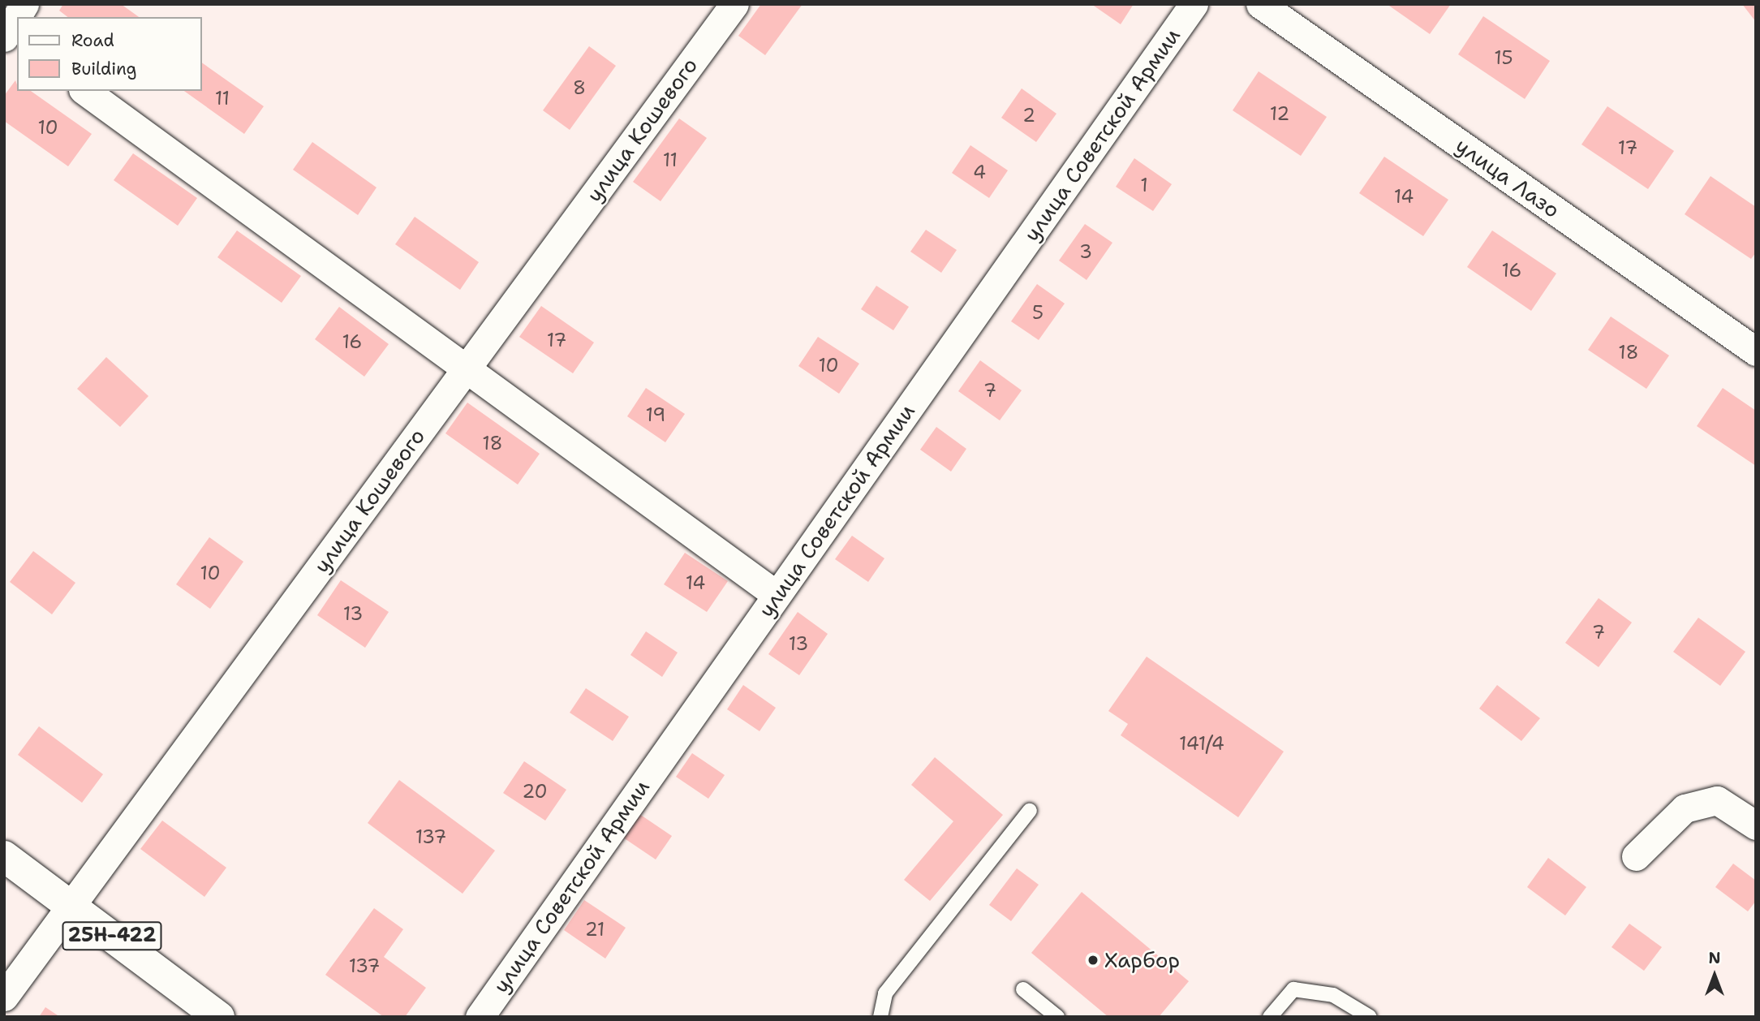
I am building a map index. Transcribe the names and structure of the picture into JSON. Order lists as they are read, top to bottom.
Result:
{
  "streets": {
    "main road": ["25Н-422"],
    "street": ["улица Кошевого", "улица Советской Армии", "улица Лазо"]
  },
  "crossings": [
    ["улица Кошевого", "25Н-422"]
  ],
  "places": ["Харбор"],
  "house_numbers": [
    "15",
    "8",
    "11",
    "12",
    "2",
    "10",
    "17",
    "11",
    "4",
    "1",
    "14",
    "3",
    "16",
    "5",
    "17",
    "16",
    "18",
    "10",
    "7",
    "19",
    "18",
    "10",
    "14",
    "13",
    "7",
    "13",
    "141/4",
    "20",
    "137",
    "21",
    "137"
  ],
  "legend": ["Road", "Building"],
  "north": "top"
}
